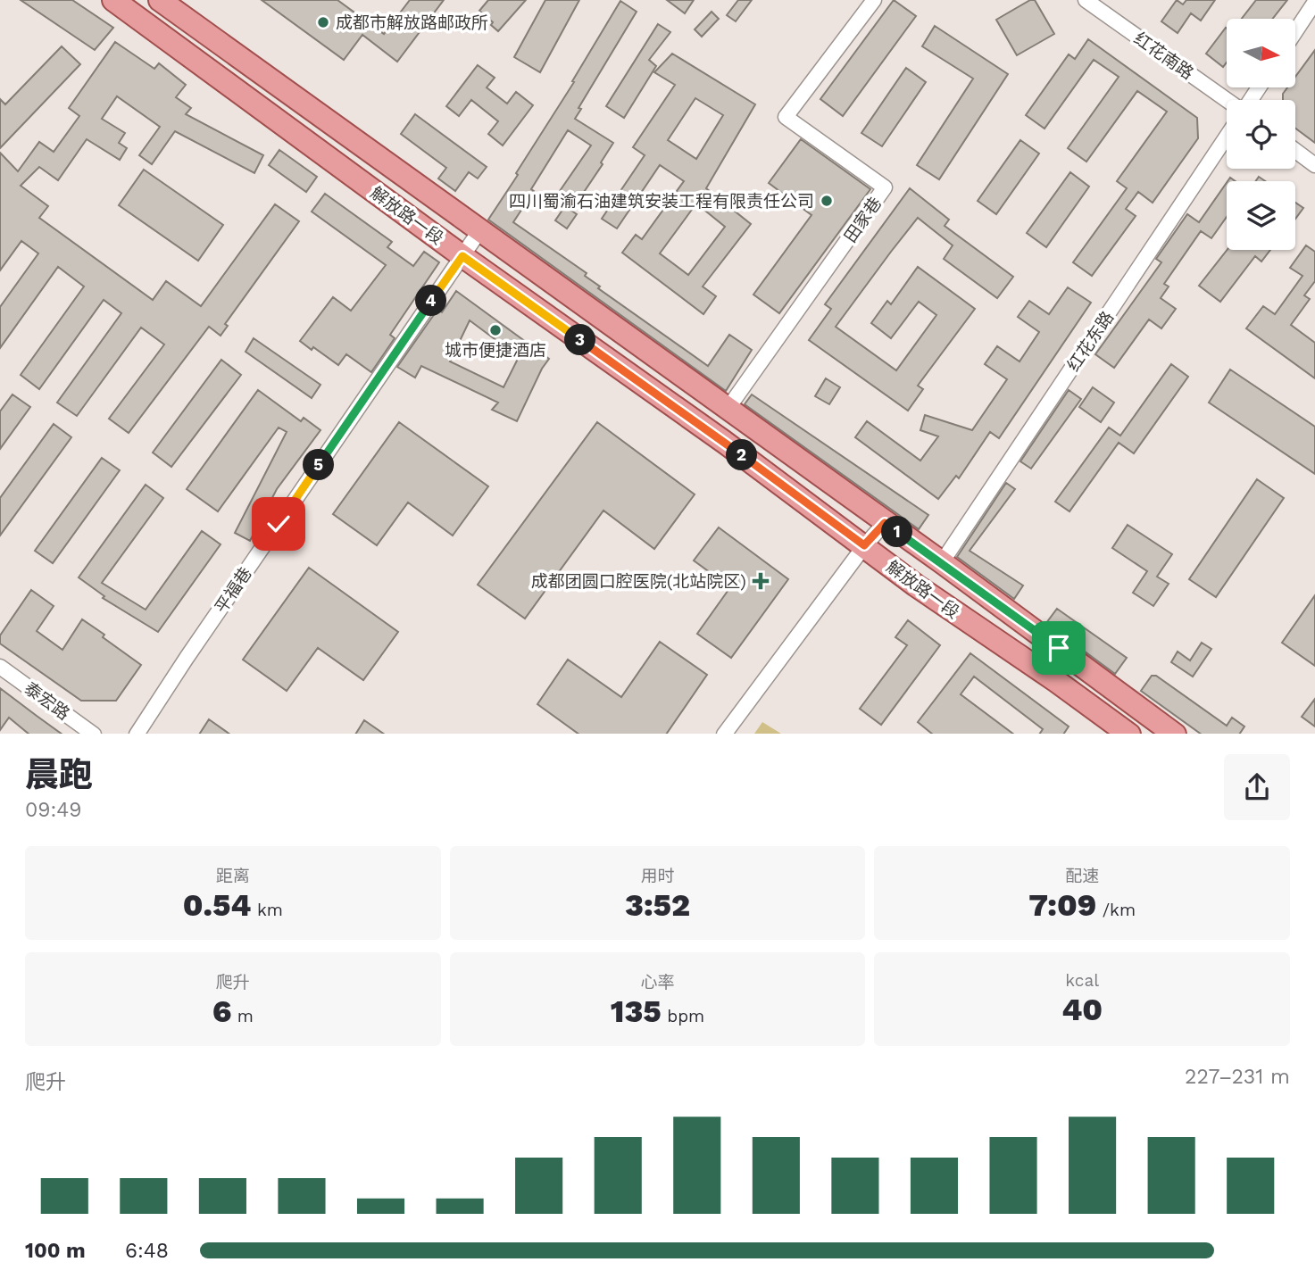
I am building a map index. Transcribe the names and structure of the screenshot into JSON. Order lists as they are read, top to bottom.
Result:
{
  "streets": {
    "main road": ["解放路一段"],
    "street": [
      "红花南路",
      "田家巷",
      "红花东路",
      "平福巷",
      "泰宏路"
    ]
  },
  "crossings": [
    ["解放路一段", "田家巷"],
    ["解放路一段", "红花东路"],
    ["解放路一段", "平福巷"]
  ],
  "places": {
    "other": ["成都市解放路邮政所", "四川蜀渝石油建筑安装工程有限责任公司", "城市便捷酒店"],
    "health": ["成都团圆口腔医院(北站院区)"]
  },
  "north": "right",
  "page": {
    "pins": [
      "4",
      "3",
      "2",
      "5",
      "1"
    ],
    "heading": ["晨跑", "09:49"],
    "stats": [
      ["距离", "0.54 km"],
      ["用时", "3:52"],
      ["配速", "7:09 /km"],
      ["爬升", "6 m"],
      ["心率", "135 bpm"],
      ["kcal", "40"]
    ],
    "chart": ["爬升", "227–231 m"],
    "list": [
      {
        "name": "100 m",
        "note": "6:48"
      }
    ]
  }
}
